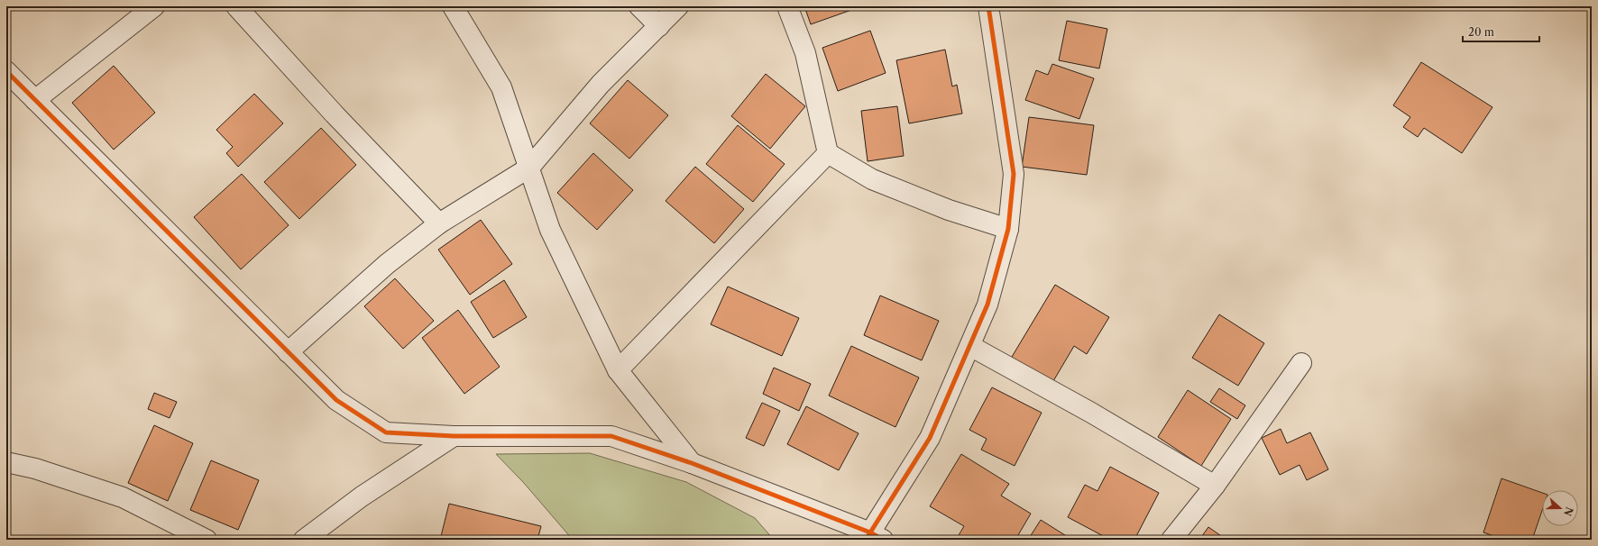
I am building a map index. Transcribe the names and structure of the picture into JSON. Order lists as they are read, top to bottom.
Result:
{
  "scale_bar": "20 m",
  "north": "right"
}
